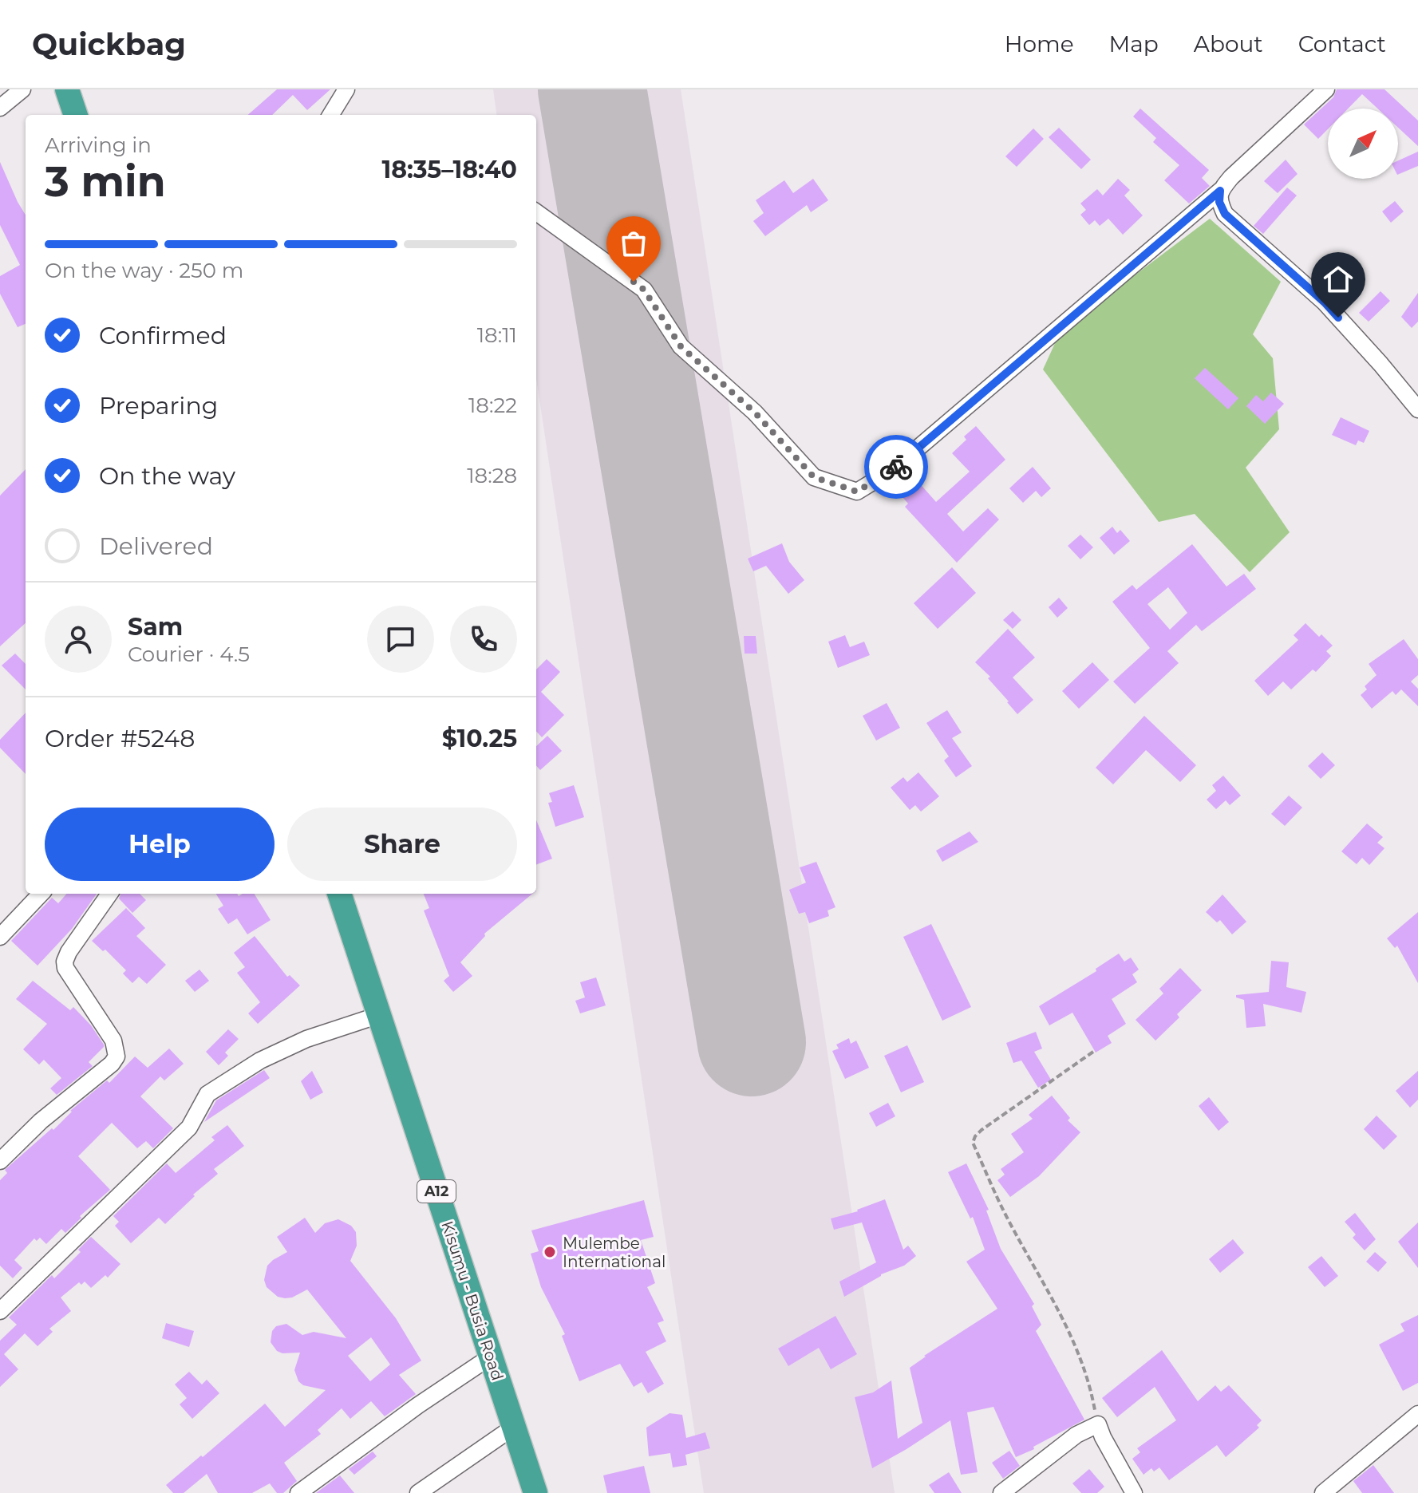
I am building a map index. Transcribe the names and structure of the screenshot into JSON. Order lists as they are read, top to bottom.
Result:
{
  "streets": {
    "highway": ["A12", "Kisumu - Busia Road"]
  },
  "places": ["Mulembe International"],
  "north": "top right",
  "page": {
    "header": "Quickbag",
    "nav": [
      "Home",
      "Map",
      "About",
      "Contact"
    ],
    "heading": ["3 min", "Arriving in", "18:35–18:40"],
    "panel": [
      "Sam",
      "Courier · 4.5",
      "Order #5248",
      "$10.25"
    ],
    "bar": "On the way · 250 m",
    "list": [
      ["Confirmed", "18:11"],
      ["Preparing", "18:22"],
      ["On the way", "18:28"],
      "Delivered"
    ],
    "buttons": ["Help", "Share"]
  }
}
